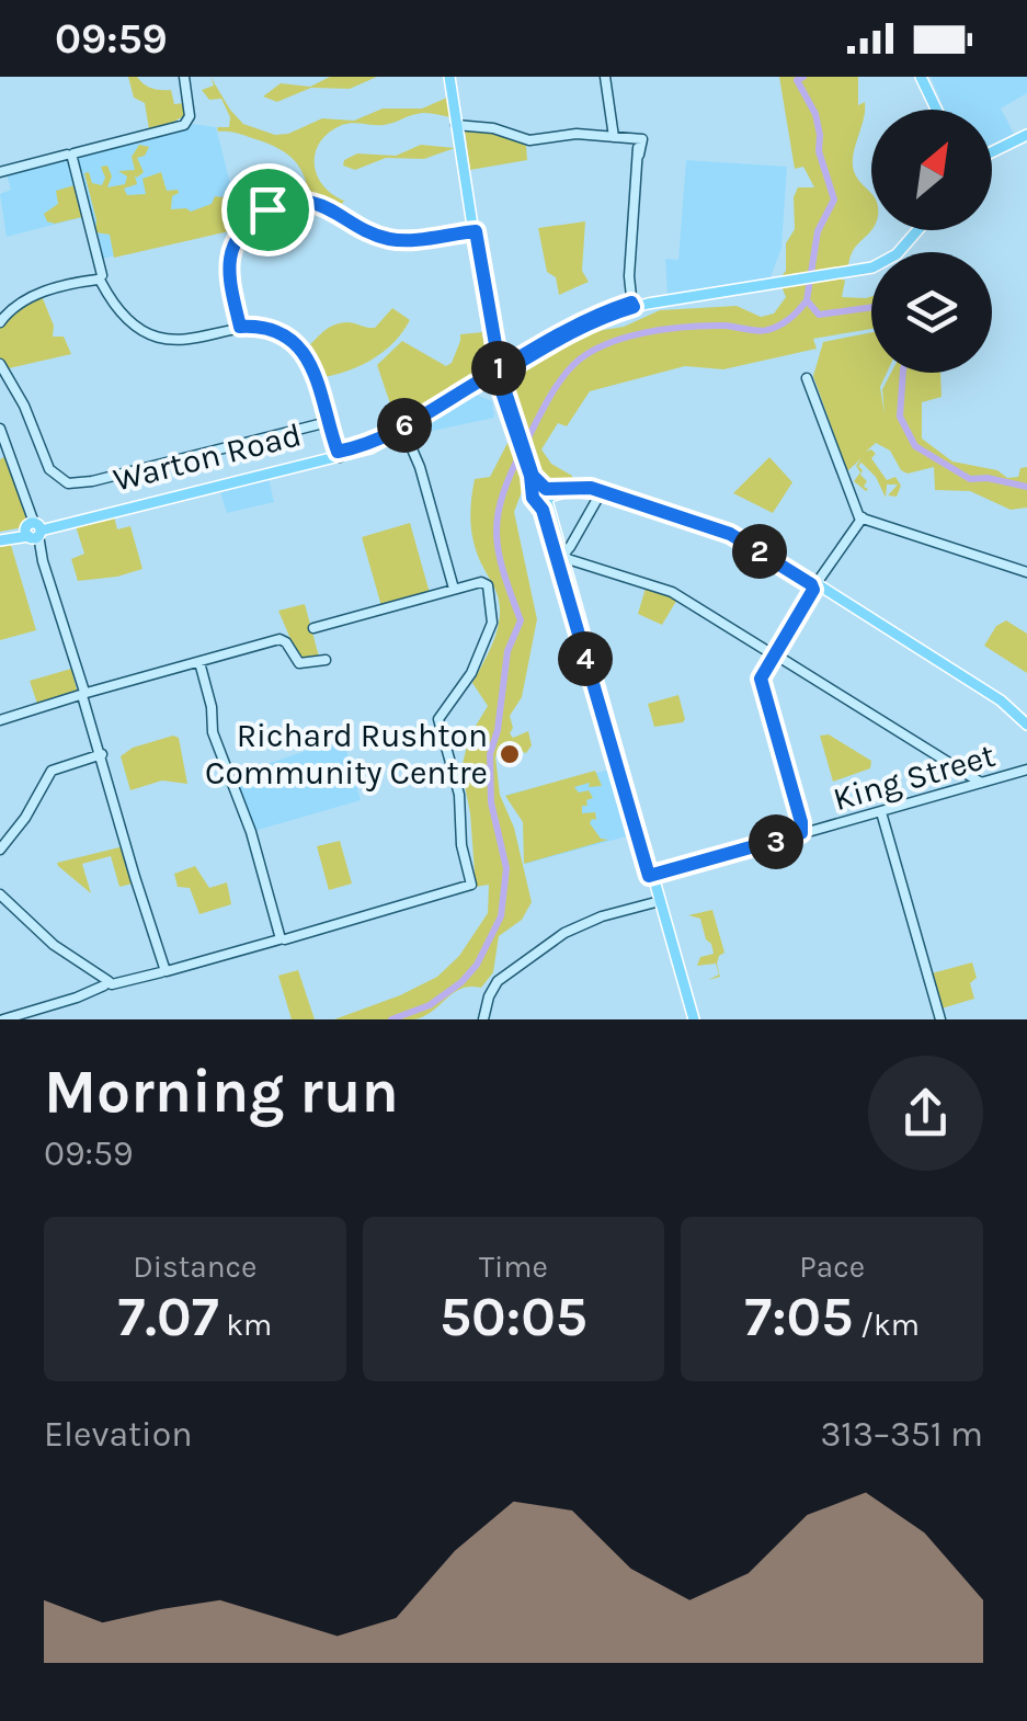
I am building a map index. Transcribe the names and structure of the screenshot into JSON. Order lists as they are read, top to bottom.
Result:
{
  "streets": {
    "main road": ["Warton Road"],
    "street": ["King Street"]
  },
  "places": ["Richard Rushton Community Centre"],
  "north": "top right",
  "page": {
    "status": "09:59",
    "pins": [
      "1",
      "6",
      "2",
      "4",
      "3"
    ],
    "heading": ["Morning run", "09:59"],
    "stats": [
      ["Distance", "7.07 km"],
      ["Time", "50:05"],
      ["Pace", "7:05 /km"]
    ],
    "chart": ["Elevation", "313–351 m"]
  }
}
